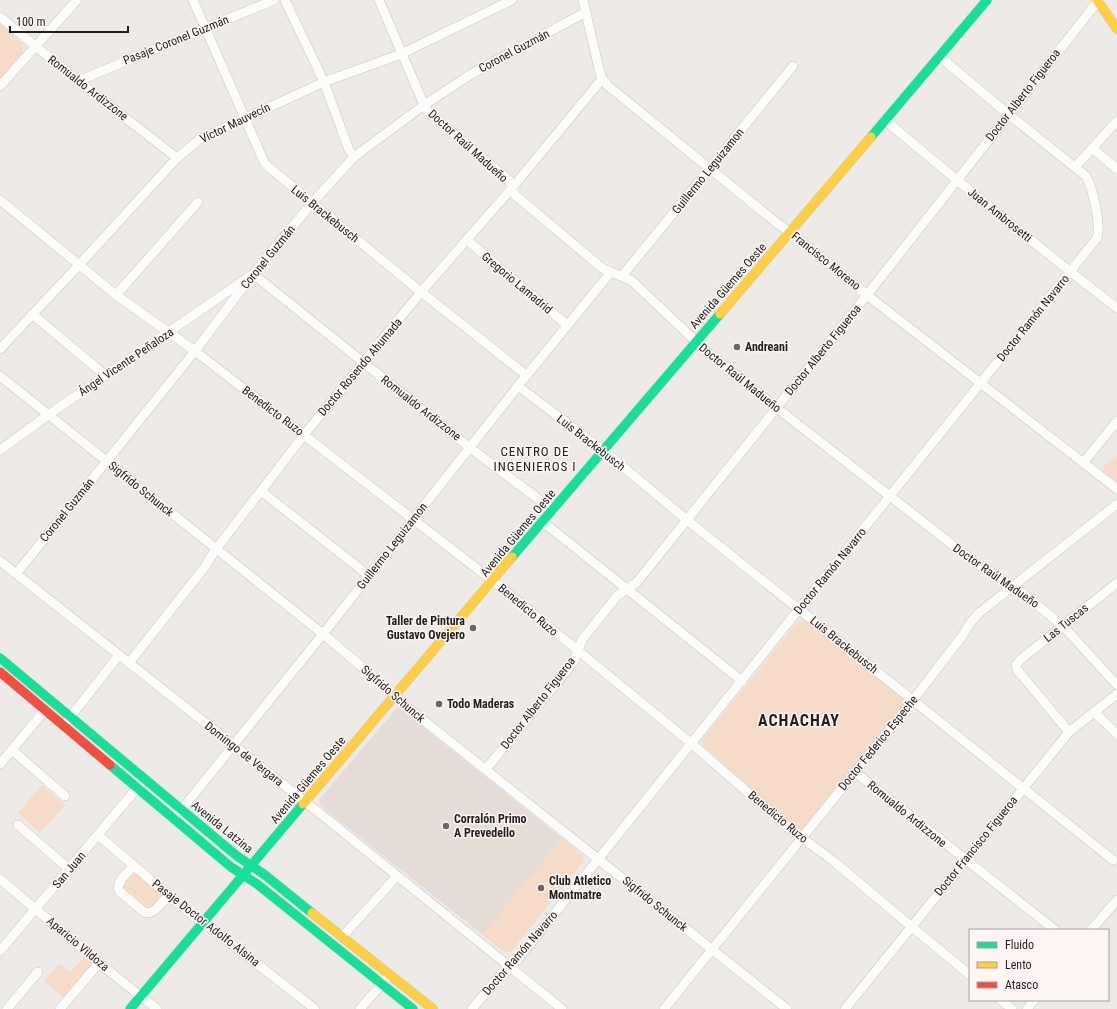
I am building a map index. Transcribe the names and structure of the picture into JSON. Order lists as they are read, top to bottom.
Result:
{
  "streets": {
    "main road": ["Avenida Güemes Oeste", "Avenida Latzina"],
    "street": [
      "Pasaje Coronel Guzmán",
      "Coronel Guzmán",
      "Romualdo Ardizzone",
      "Doctor Alberto Figueroa",
      "Víctor Mauvecín",
      "Doctor Raúl Madueño",
      "Guillermo Leguizamon",
      "Luis Brackebusch",
      "Juan Ambrosetti",
      "Francisco Moreno",
      "Gregorio Lamadrid",
      "Doctor Ramón Navarro",
      "Ángel Vicente Peñaloza",
      "Doctor Rosendo Ahumada",
      "Benedicto Ruzo",
      "Sigfrido Schunck",
      "Las Tuscas",
      "Doctor Federico Espeche",
      "Domingo de Vergara",
      "Doctor Francisco Figueroa",
      "San Juan",
      "Pasaje Doctor Adolfo Alsina",
      "Aparicio Vildoza"
    ]
  },
  "crossings": [
    ["Pasaje Coronel Guzmán", "Romualdo Ardizzone"],
    ["Pasaje Coronel Guzmán", "Luis Brackebusch"],
    ["Coronel Guzmán", "Romualdo Ardizzone"],
    ["Coronel Guzmán", "Doctor Raúl Madueño"],
    ["Coronel Guzmán", "Luis Brackebusch"],
    ["Coronel Guzmán", "Ángel Vicente Peñaloza"],
    ["Coronel Guzmán", "Benedicto Ruzo"],
    ["Coronel Guzmán", "Sigfrido Schunck"],
    ["Coronel Guzmán", "Domingo de Vergara"],
    ["Romualdo Ardizzone", "Víctor Mauvecín"],
    ["Romualdo Ardizzone", "Guillermo Leguizamon"],
    ["Romualdo Ardizzone", "Avenida Güemes Oeste"],
    ["Romualdo Ardizzone", "Ángel Vicente Peñaloza"],
    ["Romualdo Ardizzone", "Doctor Rosendo Ahumada"],
    ["Romualdo Ardizzone", "Doctor Federico Espeche"],
    ["Romualdo Ardizzone", "Doctor Francisco Figueroa"],
    ["Doctor Alberto Figueroa", "Doctor Raúl Madueño"],
    ["Doctor Alberto Figueroa", "Luis Brackebusch"],
    ["Doctor Alberto Figueroa", "Juan Ambrosetti"],
    ["Doctor Alberto Figueroa", "Francisco Moreno"],
    ["Doctor Alberto Figueroa", "Doctor Ramón Navarro"],
    ["Doctor Alberto Figueroa", "Benedicto Ruzo"],
    ["Doctor Alberto Figueroa", "Sigfrido Schunck"],
    ["Víctor Mauvecín", "Doctor Raúl Madueño"],
    ["Víctor Mauvecín", "Luis Brackebusch"],
    ["Víctor Mauvecín", "Benedicto Ruzo"],
    ["Doctor Raúl Madueño", "Guillermo Leguizamon"],
    ["Doctor Raúl Madueño", "Avenida Güemes Oeste"],
    ["Doctor Raúl Madueño", "Doctor Ramón Navarro"],
    ["Doctor Raúl Madueño", "Doctor Rosendo Ahumada"],
    ["Doctor Raúl Madueño", "Las Tuscas"],
    ["Doctor Raúl Madueño", "Doctor Federico Espeche"],
    ["Guillermo Leguizamon", "Luis Brackebusch"],
    ["Guillermo Leguizamon", "Francisco Moreno"],
    ["Guillermo Leguizamon", "Gregorio Lamadrid"],
    ["Guillermo Leguizamon", "Benedicto Ruzo"],
    ["Guillermo Leguizamon", "Sigfrido Schunck"],
    ["Guillermo Leguizamon", "Domingo de Vergara"],
    ["Guillermo Leguizamon", "Avenida Latzina"],
    ["Luis Brackebusch", "Avenida Güemes Oeste"],
    ["Luis Brackebusch", "Doctor Ramón Navarro"],
    ["Luis Brackebusch", "Doctor Rosendo Ahumada"],
    ["Luis Brackebusch", "Doctor Federico Espeche"],
    ["Luis Brackebusch", "Doctor Francisco Figueroa"],
    ["Juan Ambrosetti", "Avenida Güemes Oeste"],
    ["Juan Ambrosetti", "Doctor Ramón Navarro"],
    ["Francisco Moreno", "Avenida Güemes Oeste"],
    ["Francisco Moreno", "Doctor Ramón Navarro"],
    ["Francisco Moreno", "Doctor Rosendo Ahumada"],
    ["Gregorio Lamadrid", "Doctor Rosendo Ahumada"],
    ["Avenida Güemes Oeste", "Doctor Ramón Navarro"],
    ["Avenida Güemes Oeste", "Benedicto Ruzo"],
    ["Avenida Güemes Oeste", "Sigfrido Schunck"],
    ["Avenida Güemes Oeste", "Domingo de Vergara"],
    ["Avenida Güemes Oeste", "Avenida Latzina"],
    ["Avenida Güemes Oeste", "Pasaje Doctor Adolfo Alsina"],
    ["Avenida Güemes Oeste", "Aparicio Vildoza"],
    ["Doctor Ramón Navarro", "Benedicto Ruzo"],
    ["Doctor Ramón Navarro", "Sigfrido Schunck"],
    ["Doctor Ramón Navarro", "Domingo de Vergara"],
    ["Ángel Vicente Peñaloza", "Benedicto Ruzo"],
    ["Ángel Vicente Peñaloza", "Sigfrido Schunck"],
    ["Doctor Rosendo Ahumada", "Benedicto Ruzo"],
    ["Doctor Rosendo Ahumada", "Sigfrido Schunck"],
    ["Doctor Rosendo Ahumada", "Domingo de Vergara"],
    ["Benedicto Ruzo", "Doctor Federico Espeche"],
    ["Benedicto Ruzo", "Doctor Francisco Figueroa"],
    ["Sigfrido Schunck", "Doctor Federico Espeche"],
    ["Las Tuscas", "Doctor Francisco Figueroa"],
    ["Avenida Latzina", "San Juan"],
    ["San Juan", "Pasaje Doctor Adolfo Alsina"],
    ["San Juan", "Aparicio Vildoza"]
  ],
  "districts": ["CENTRO DE INGENIEROS I", "ACHACHAY"],
  "places": [
    "Andreani",
    "Taller de Pintura Gustavo Ovejero",
    "Todo Maderas",
    "Corralón Primo A Prevedello",
    "Club Atletico Montmatre"
  ],
  "legend": ["Fluido", "Lento", "Atasco"],
  "scale_bar": "100 m"
}
